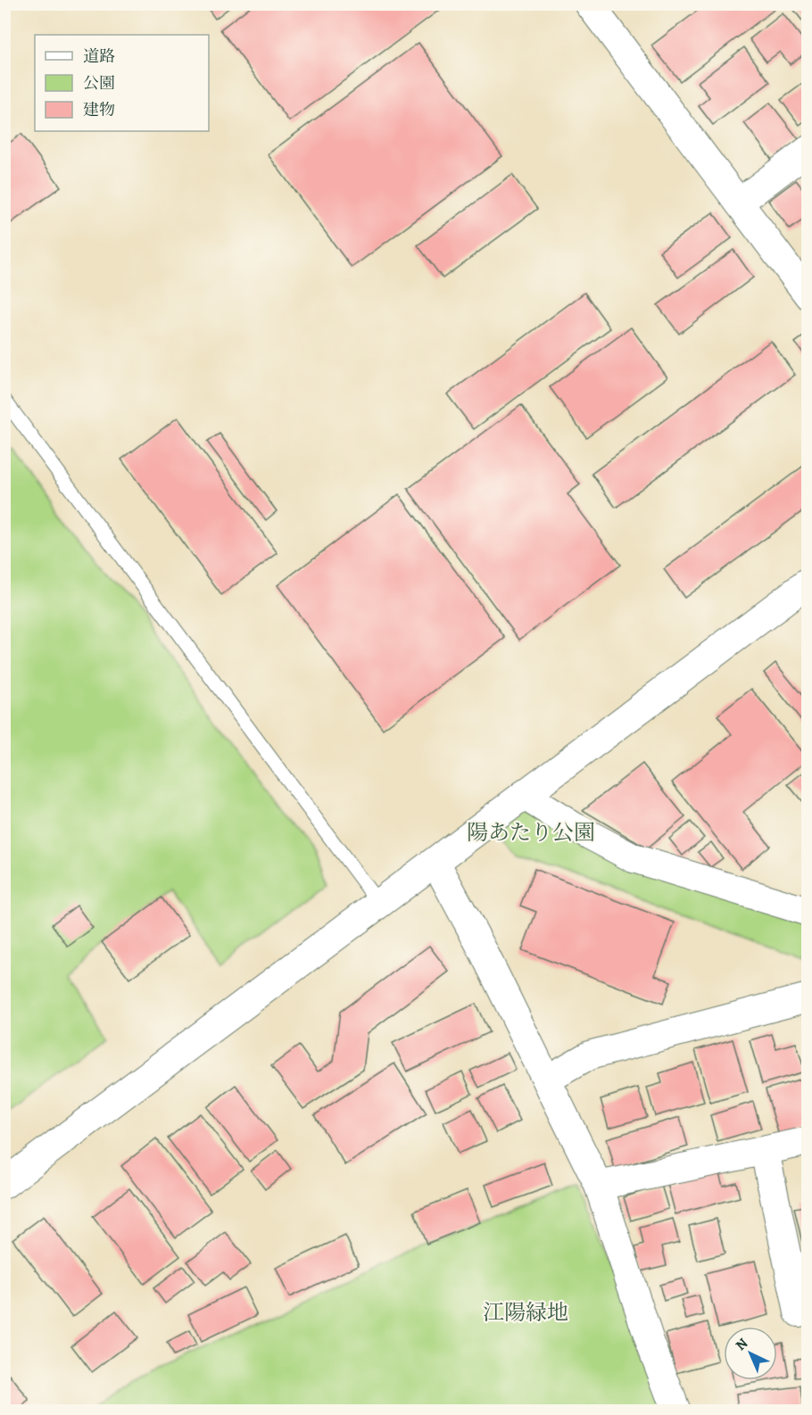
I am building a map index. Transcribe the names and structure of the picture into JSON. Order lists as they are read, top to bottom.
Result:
{
  "parks": ["陽あたり公園", "江陽緑地"],
  "legend": ["道路", "公園", "建物"],
  "north": "top left"
}
